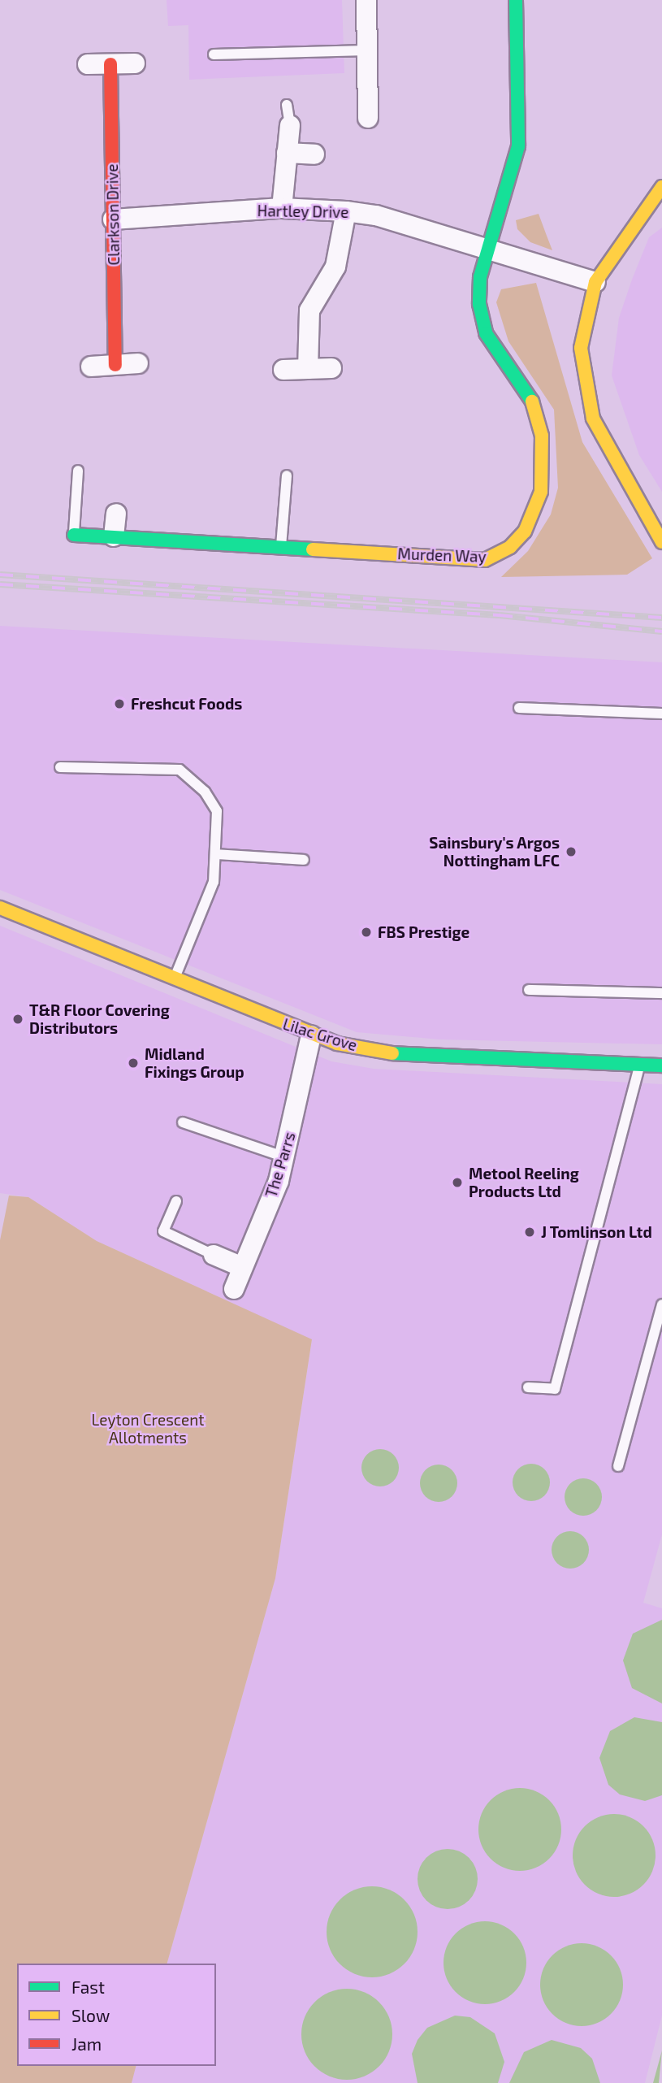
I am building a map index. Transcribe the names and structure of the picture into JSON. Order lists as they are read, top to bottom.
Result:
{
  "streets": {
    "street": [
      "Hartley Drive",
      "Clarkson Drive",
      "Murden Way",
      "Lilac Grove",
      "The Parrs"
    ]
  },
  "crossings": [
    ["Hartley Drive", "Clarkson Drive"],
    ["Hartley Drive", "Murden Way"],
    ["Lilac Grove", "The Parrs"]
  ],
  "parks": ["Leyton Crescent Allotments"],
  "places": [
    "Freshcut Foods",
    "Sainsbury's Argos Nottingham LFC",
    "FBS Prestige",
    "T&R Floor Covering Distributors",
    "Midland Fixings Group",
    "Metool Reeling Products Ltd",
    "J Tomlinson Ltd"
  ],
  "legend": ["Fast", "Slow", "Jam"]
}
